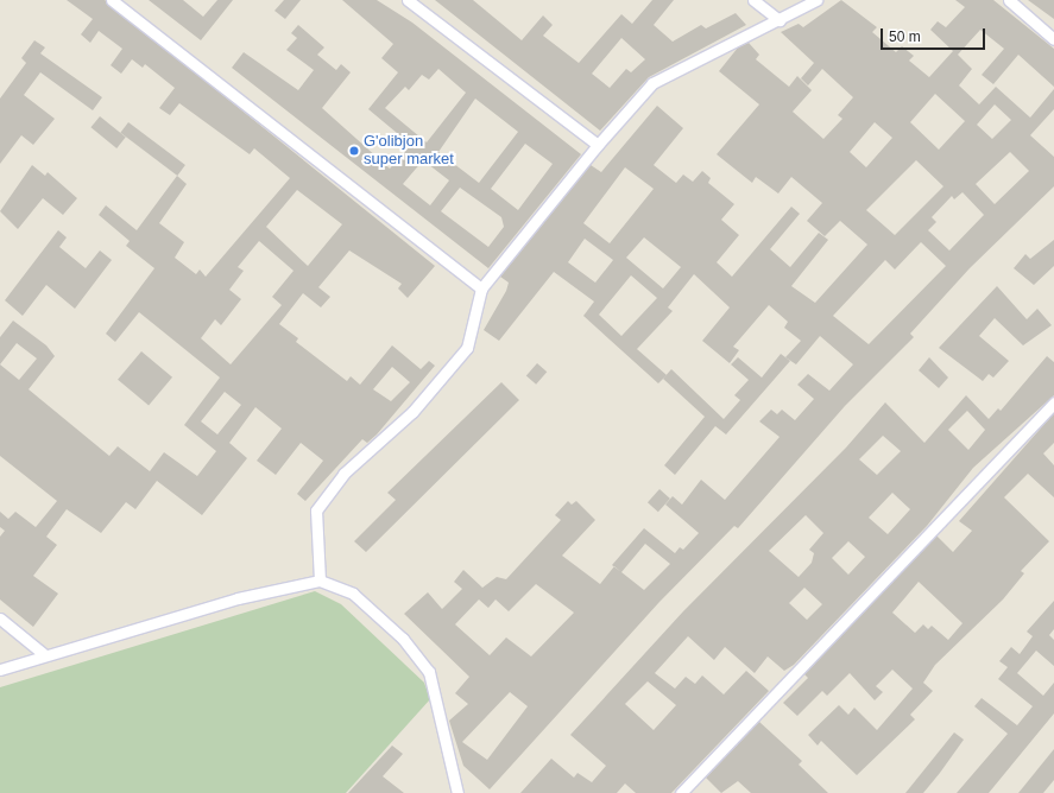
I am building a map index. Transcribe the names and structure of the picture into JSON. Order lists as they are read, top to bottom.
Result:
{
  "places": ["G'olibjon super market"],
  "scale_bar": "50 m"
}
